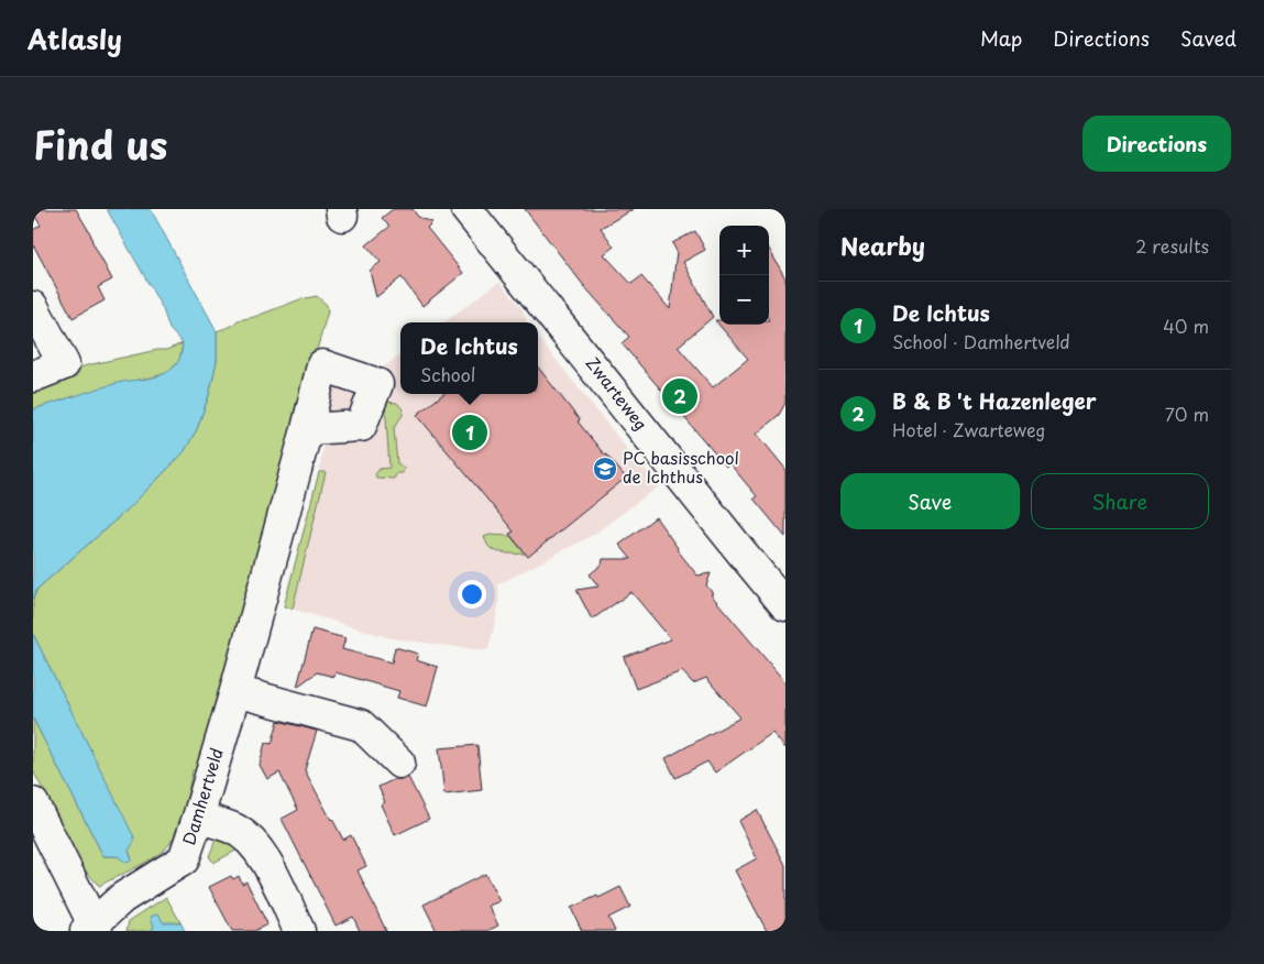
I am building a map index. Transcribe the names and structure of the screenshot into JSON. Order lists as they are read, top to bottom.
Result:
{
  "streets": {
    "street": ["Zwarteweg", "Damhertveld"]
  },
  "places": {
    "school or university": ["PC basisschool de Ichthus"]
  },
  "page": {
    "header": "Atlasly",
    "nav": ["Map", "Directions", "Saved"],
    "title": "Find us",
    "buttons": [
      "Directions",
      ["Save", "Share"]
    ],
    "heading": ["Nearby", "2 results"],
    "map_buttons": ["+", "−"],
    "list": [
      {
        "mark": "1",
        "name": "De Ichtus",
        "note": "School · Damhertveld",
        "value": "40 m"
      },
      {
        "mark": "2",
        "name": "B & B 't Hazenleger",
        "note": "Hotel · Zwarteweg",
        "value": "70 m"
      }
    ],
    "popup": ["De Ichtus", "School"],
    "pins": ["2", "1"]
  }
}
